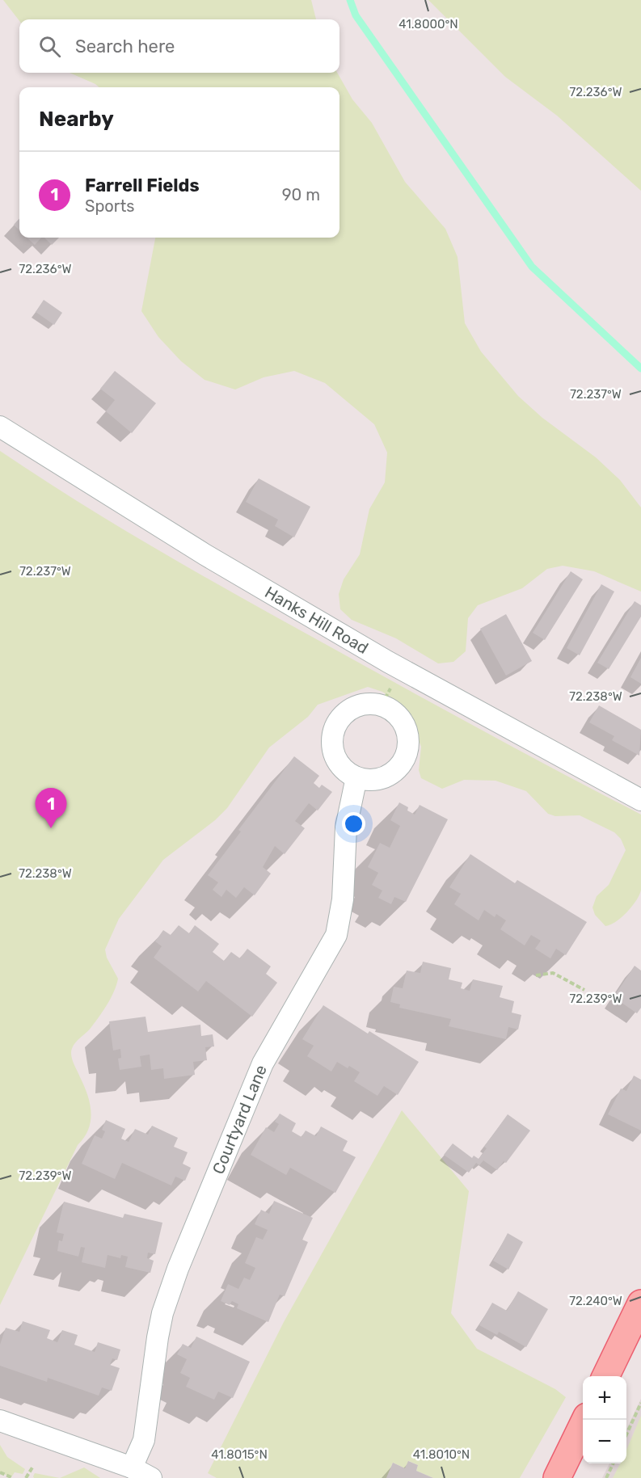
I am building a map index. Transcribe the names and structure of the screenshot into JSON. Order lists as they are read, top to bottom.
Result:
{
  "streets": {
    "street": ["Hanks Hill Road", "Courtyard Lane"]
  },
  "page": {
    "search": "Search here",
    "heading": "Nearby",
    "list": [
      {
        "mark": "1",
        "name": "Farrell Fields",
        "note": "Sports",
        "value": "90 m"
      }
    ],
    "pins": "1",
    "map_buttons": ["+", "−"]
  },
  "coordinates": [
    "41.8000°N",
    "72.236°W",
    "72.237°W",
    "72.238°W",
    "72.239°W",
    "72.240°W",
    "41.8015°N",
    "41.8010°N"
  ]
}
